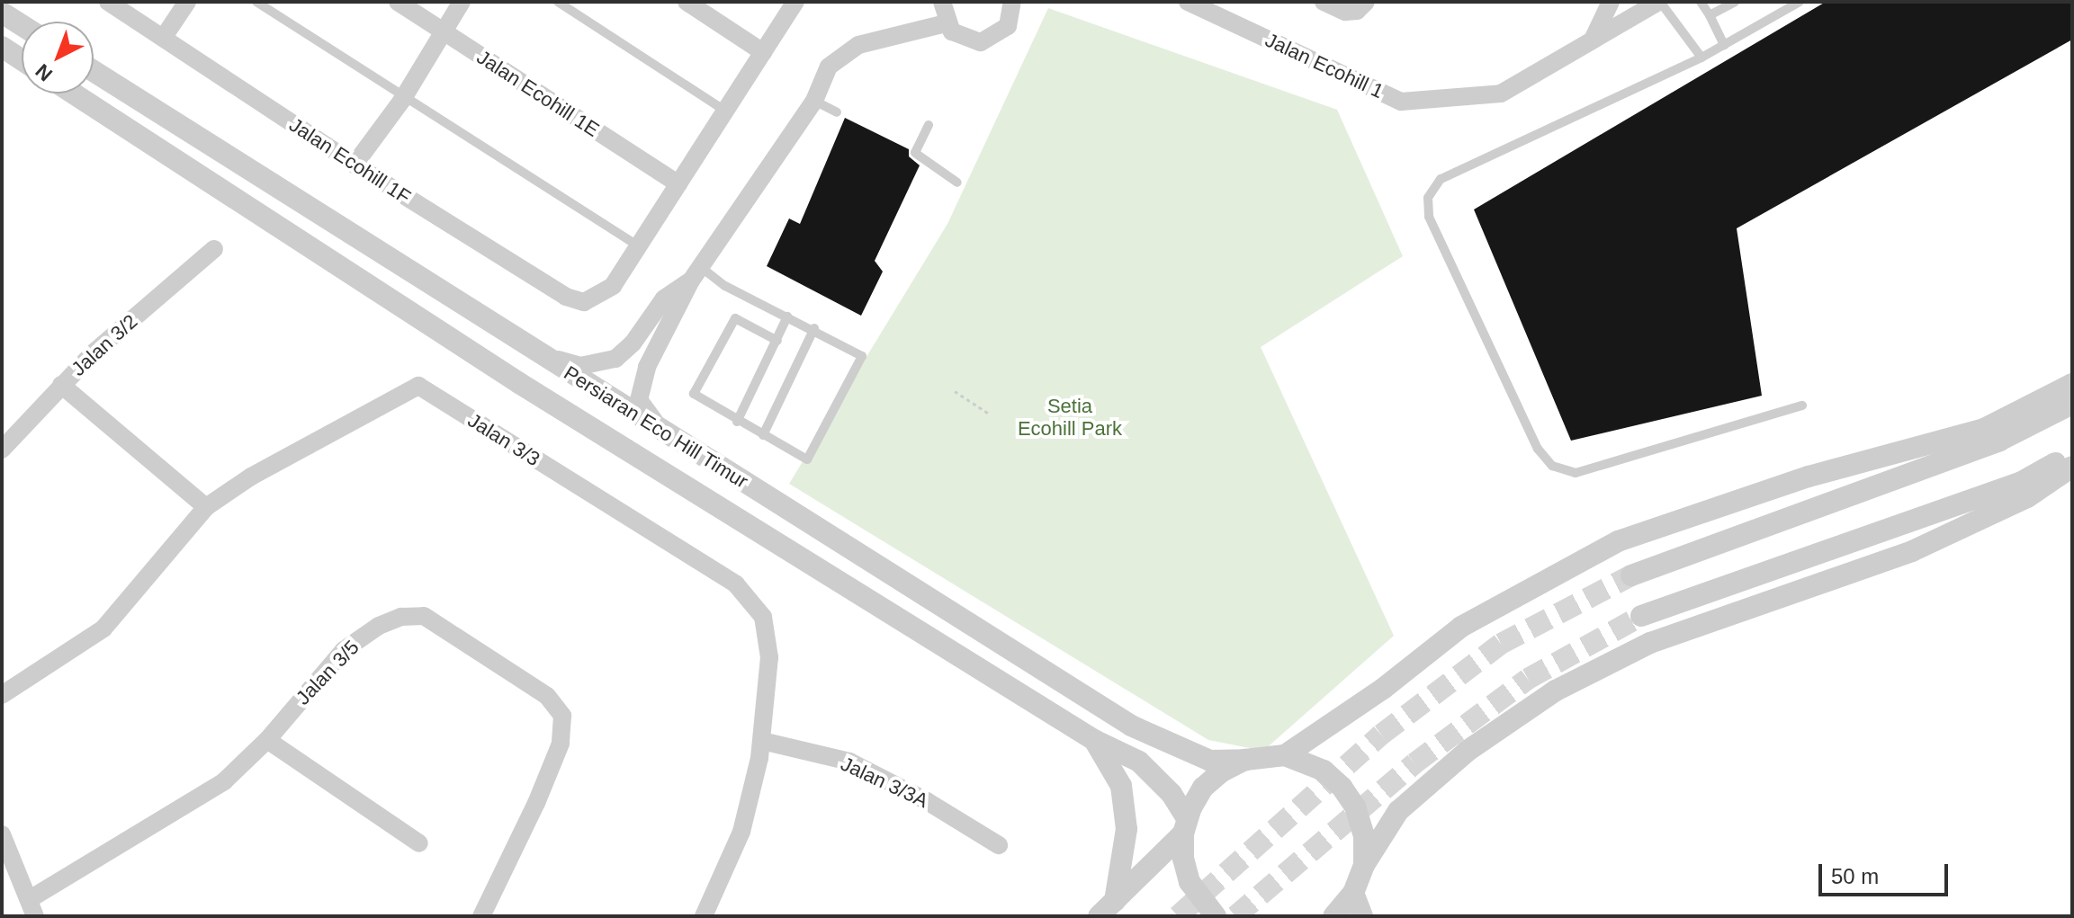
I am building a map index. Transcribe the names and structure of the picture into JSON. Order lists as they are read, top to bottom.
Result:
{
  "streets": {
    "street": [
      "Jalan Ecohill 1",
      "Jalan Ecohill 1E",
      "Jalan Ecohill 1F",
      "Jalan 3/2",
      "Persiaran Eco Hill Timur",
      "Jalan 3/3",
      "Jalan 3/5",
      "Jalan 3/3A"
    ]
  },
  "crossings": [
    ["Jalan 3/3", "Jalan 3/3A"]
  ],
  "parks": ["Setia Ecohill Park"],
  "scale_bar": "50 m",
  "north": "bottom left"
}
